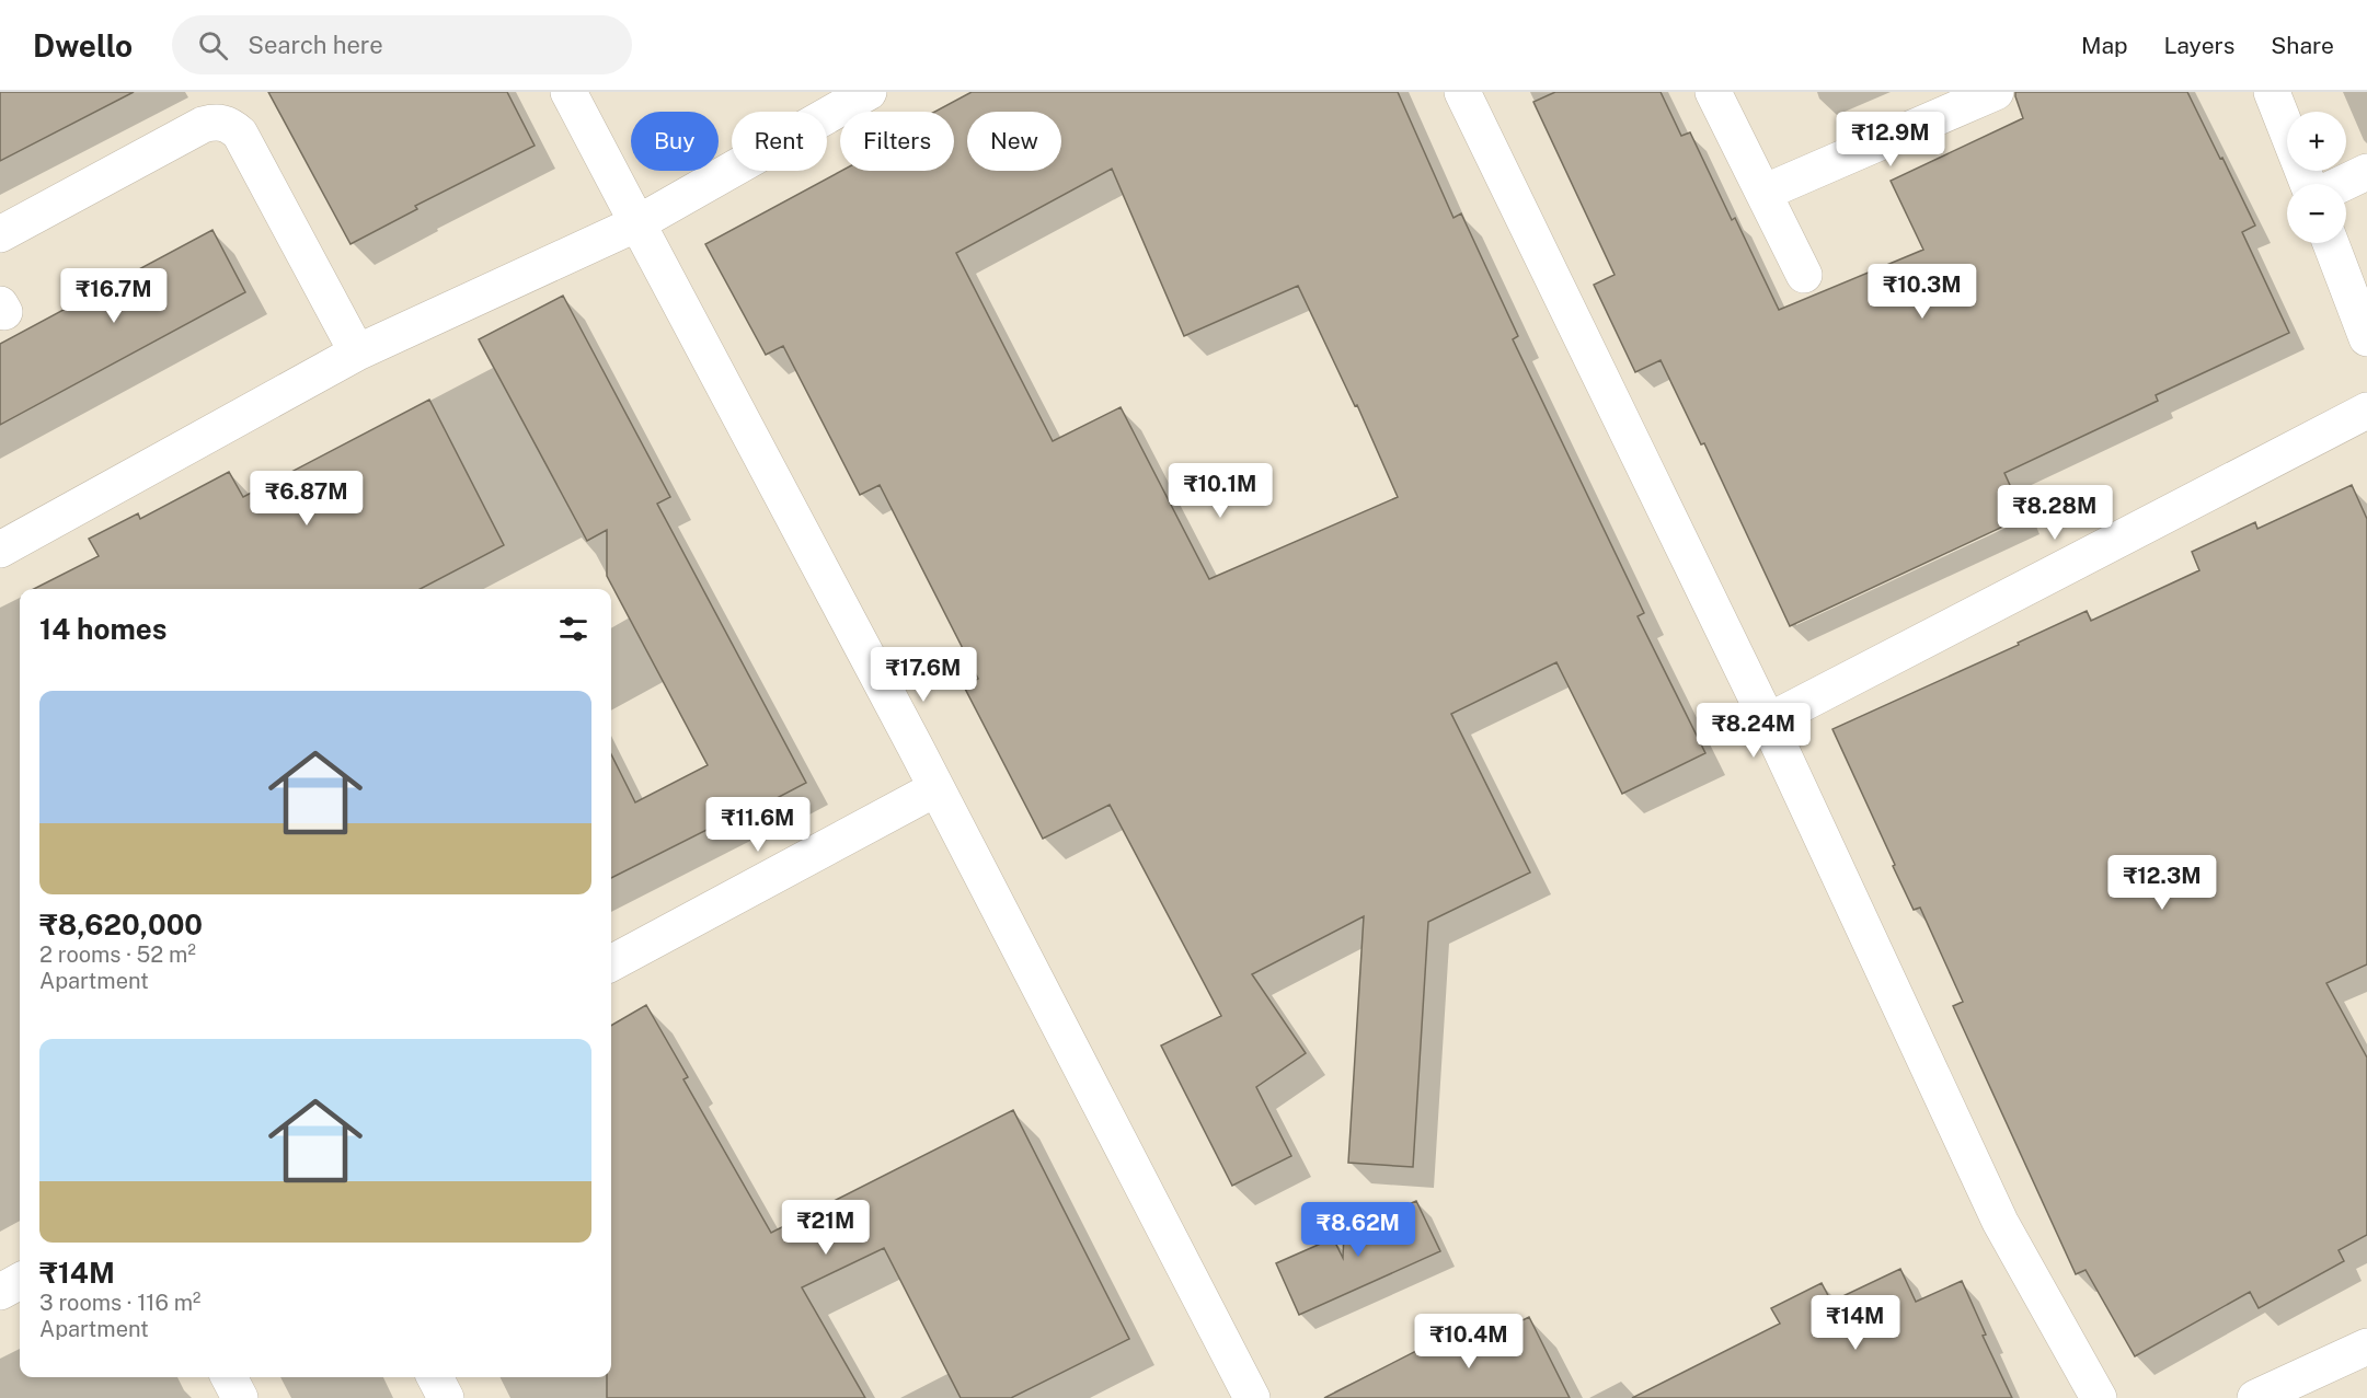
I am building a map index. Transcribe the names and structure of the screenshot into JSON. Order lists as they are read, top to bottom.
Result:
{
  "page": {
    "header": "Dwello",
    "search": "Search here",
    "nav": ["Map", "Layers", "Share"],
    "map_buttons": ["+", "−"],
    "price": [
      "₹12.9M",
      "₹10.3M",
      "₹16.7M",
      "₹10.1M",
      "₹6.87M",
      "₹8.28M",
      "₹17.6M",
      "₹8.24M",
      "₹11.6M",
      "₹12.3M",
      "₹21M",
      "₹8.62M",
      "₹14M",
      "₹10.4M"
    ],
    "chip": [
      "Buy",
      "Rent",
      "Filters",
      "New"
    ],
    "heading": "14 homes",
    "list": [
      {
        "name": "₹8,620,000",
        "note": "2 rooms · 52 m² · Apartment"
      },
      {
        "name": "₹14M",
        "note": "3 rooms · 116 m² · Apartment"
      }
    ]
  }
}
